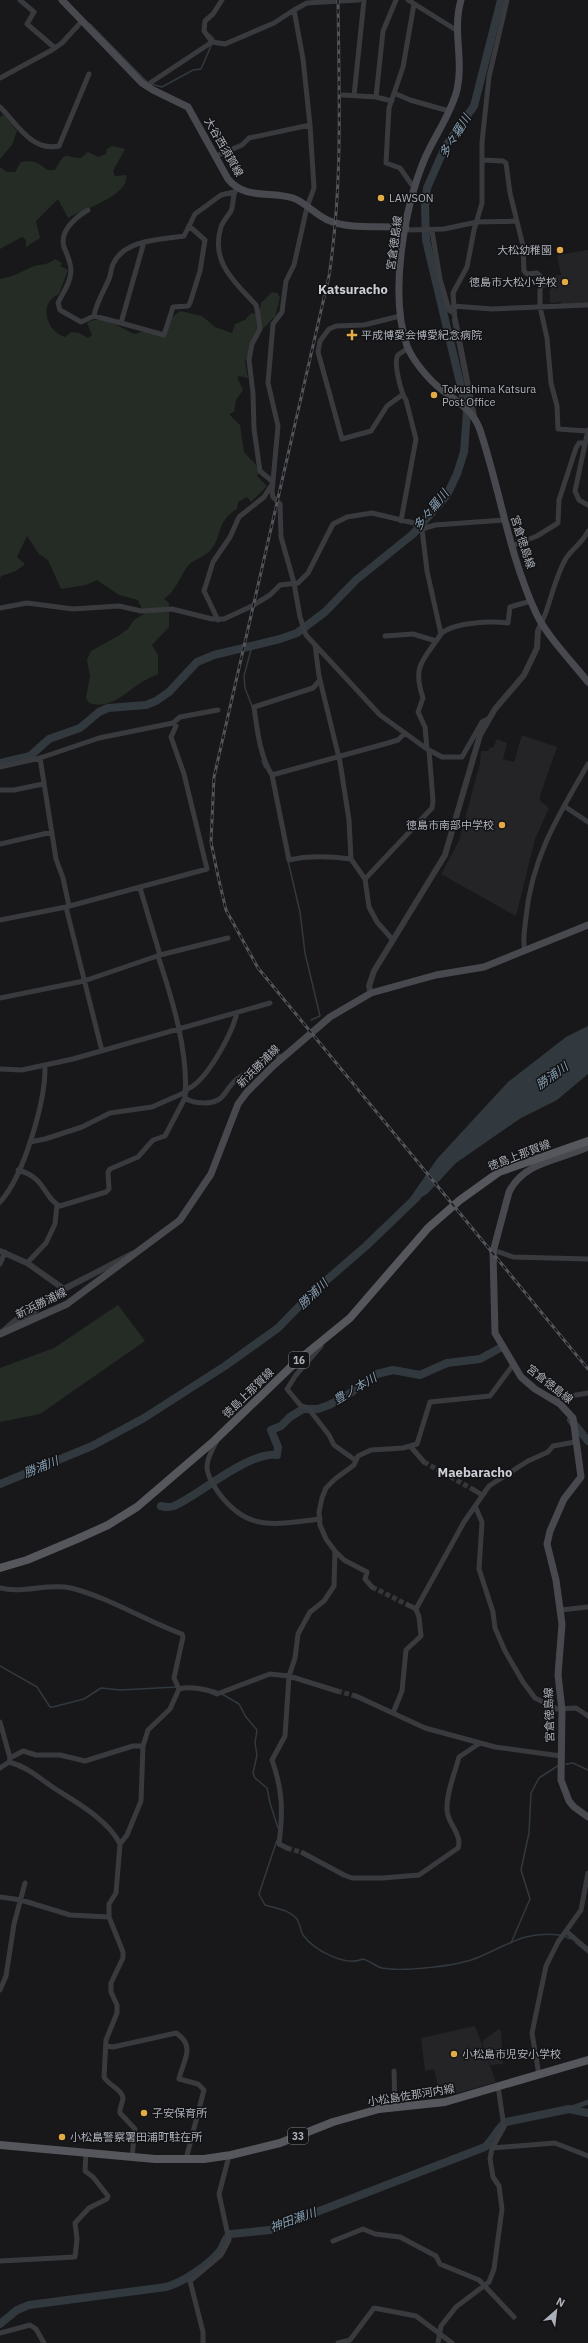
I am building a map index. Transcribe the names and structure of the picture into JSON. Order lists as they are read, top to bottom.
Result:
{
  "streets": {
    "main road": [
      "大谷西須賀線",
      "宮倉徳島線",
      "新浜勝浦線",
      "徳島上那賀線",
      "16",
      "小松島佐那河内線",
      "33"
    ]
  },
  "crossings": [
    ["大谷西須賀線", "宮倉徳島線"]
  ],
  "districts": ["Katsuracho", "Maebaracho"],
  "water": [
    "多々羅川",
    "勝浦川",
    "豊ノ本川",
    "神田瀬川"
  ],
  "places": {
    "other": [
      "LAWSON",
      "大松幼稚園",
      "徳島市大松小学校",
      "Tokushima Katsura Post Office",
      "徳島市南部中学校",
      "小松島市児安小学校",
      "子安保育所",
      "小松島警察署田浦町駐在所"
    ],
    "health": ["平成博愛会博愛紀念病院"]
  },
  "north": "top right"
}
